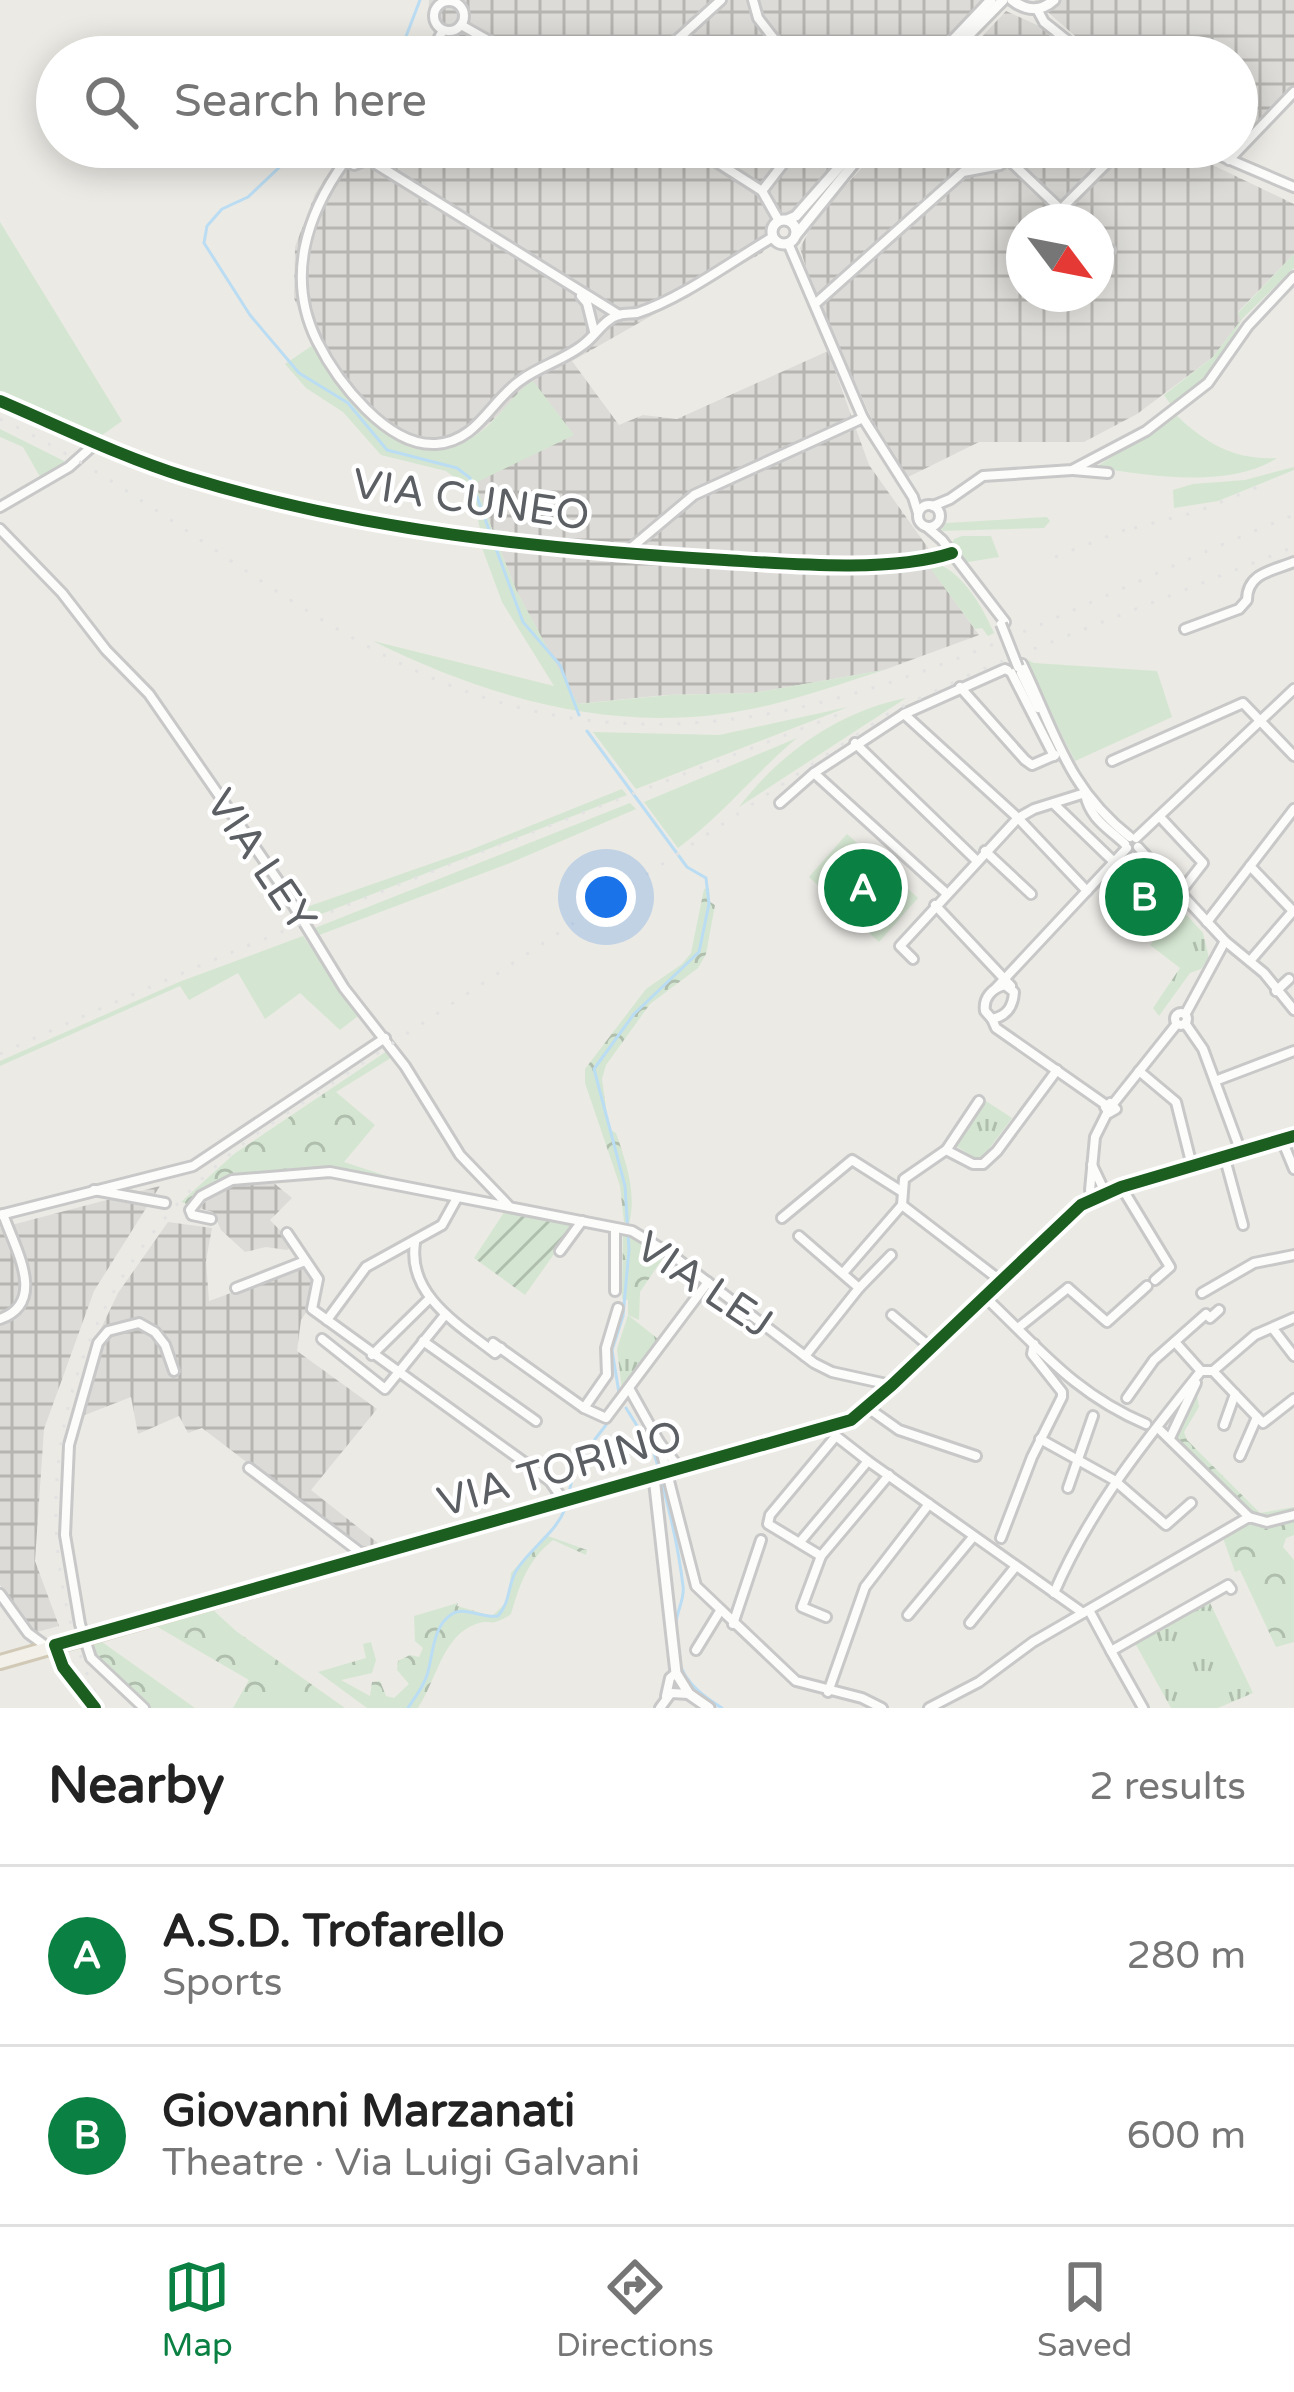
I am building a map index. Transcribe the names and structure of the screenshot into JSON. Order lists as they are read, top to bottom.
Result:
{
  "streets": {
    "main road": ["VIA TORINO"],
    "street": ["VIA CUNEO", "VIA LEY", "VIA LEJ"]
  },
  "crossings": [
    ["VIA LEY", "VIA LEJ"],
    ["VIA LEJ", "VIA TORINO"]
  ],
  "north": "bottom right",
  "page": {
    "search": "Search here",
    "pins": ["A", "B"],
    "heading": ["Nearby", "2 results"],
    "list": [
      {
        "mark": "A",
        "name": "A.S.D. Trofarello",
        "note": "Sports",
        "value": "280 m"
      },
      {
        "mark": "B",
        "name": "Giovanni Marzanati",
        "note": "Theatre · Via Luigi Galvani",
        "value": "600 m"
      }
    ],
    "nav": ["Map", "Directions", "Saved"]
  }
}
